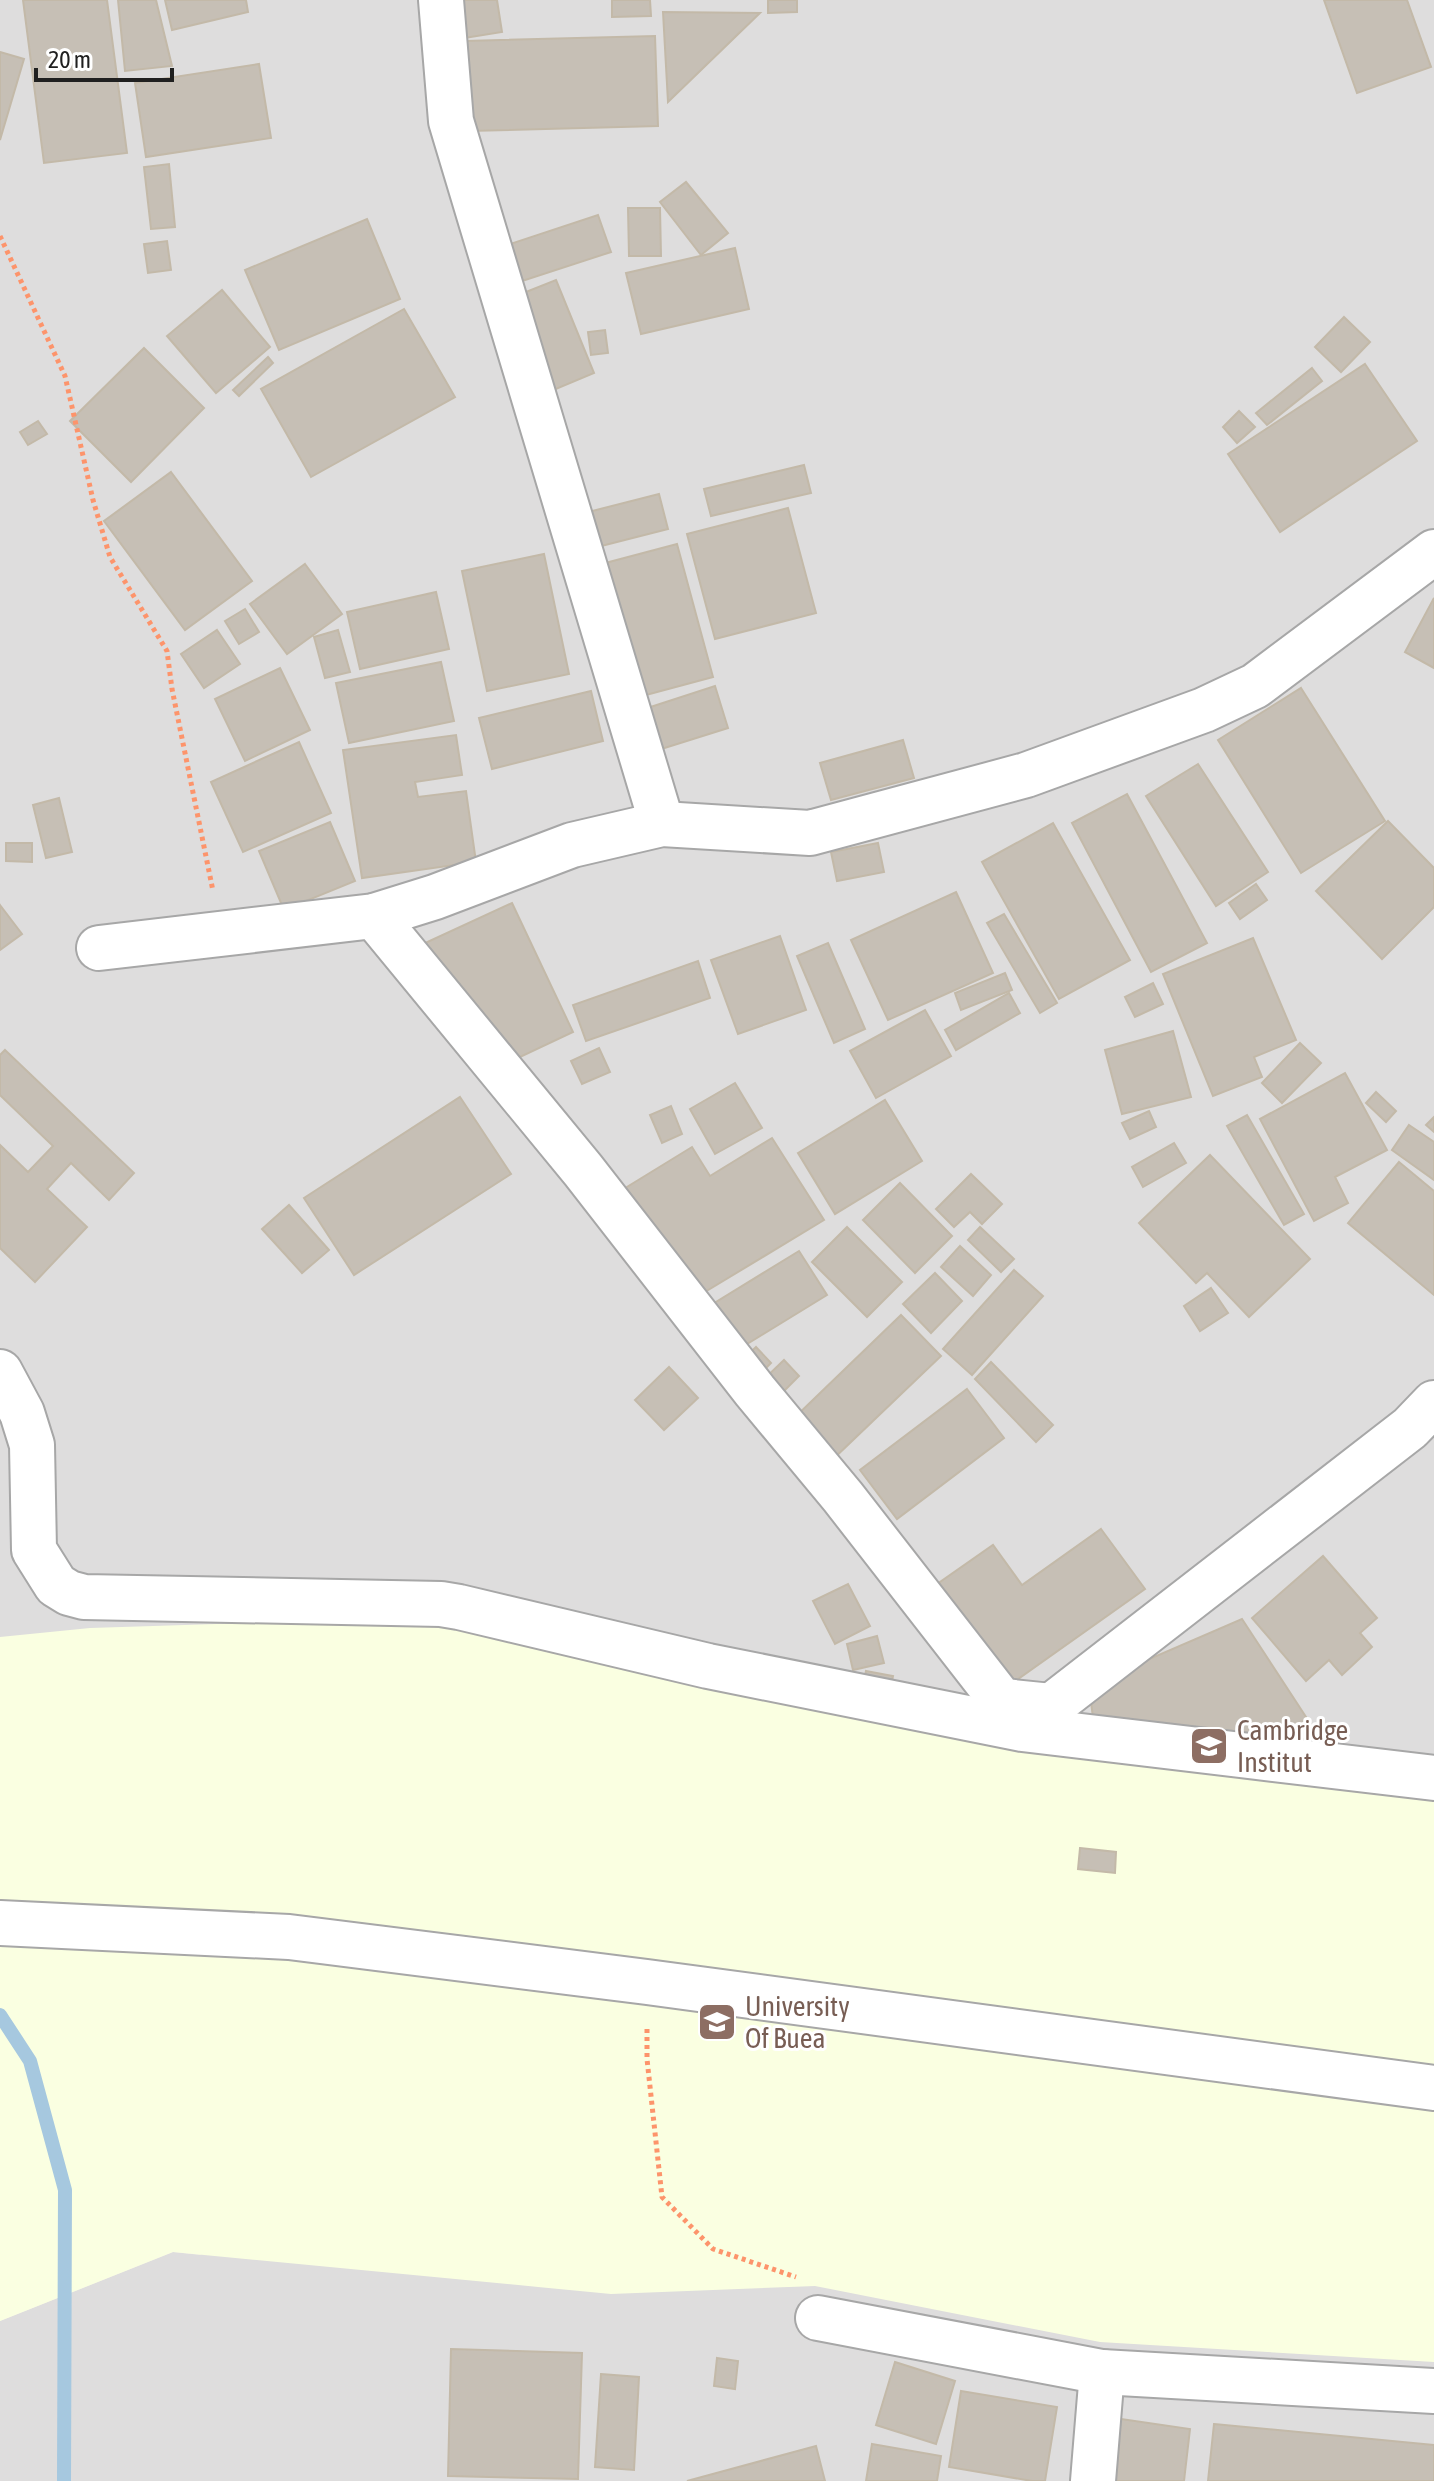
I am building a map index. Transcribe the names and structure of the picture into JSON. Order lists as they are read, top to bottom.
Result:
{
  "places": {
    "school or university": ["Cambridge Institut", "University Of Buea"]
  },
  "scale_bar": "20 m"
}
